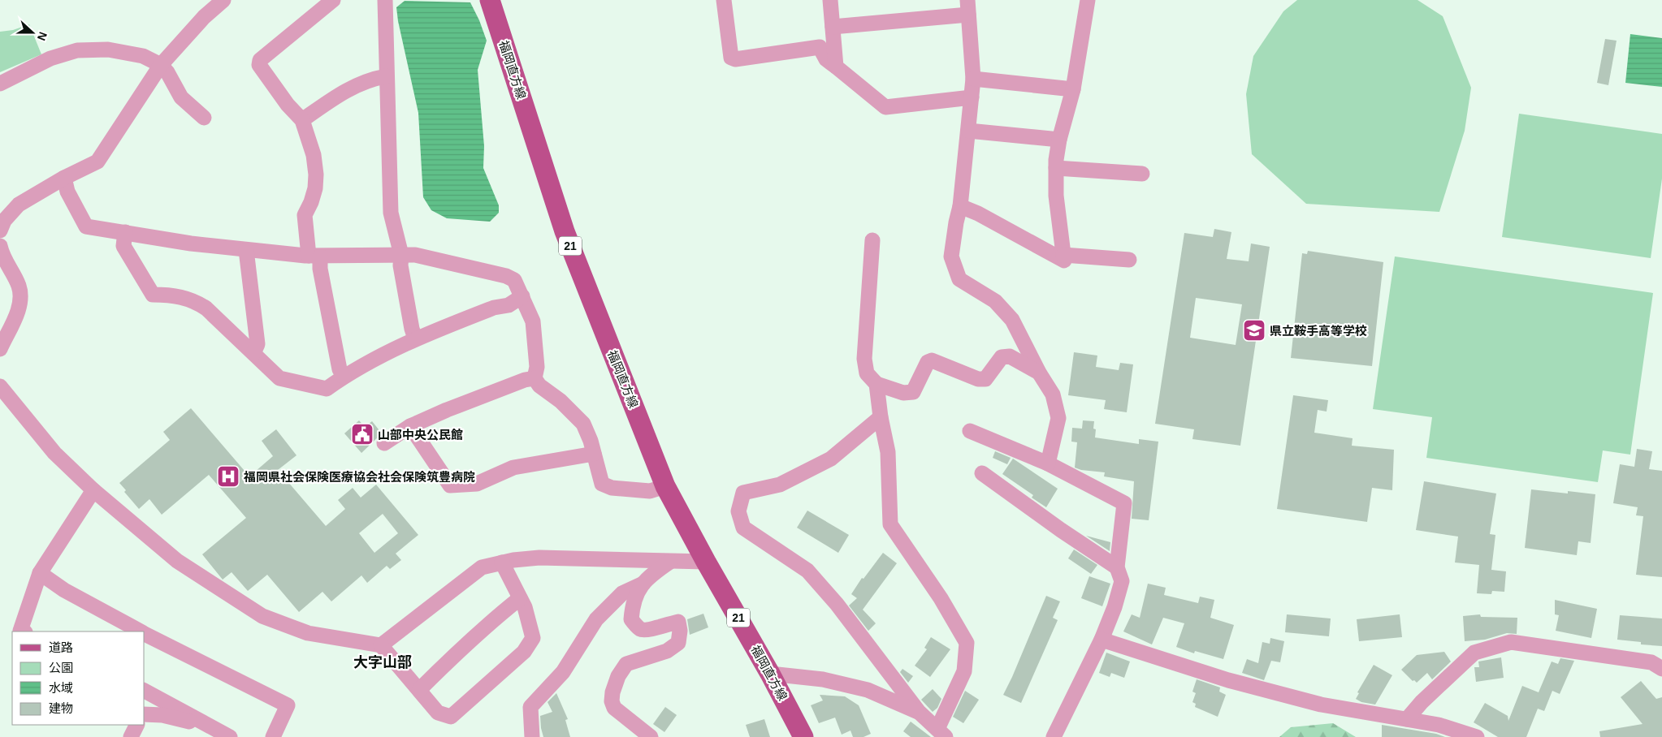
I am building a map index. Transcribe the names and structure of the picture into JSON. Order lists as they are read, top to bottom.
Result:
{
  "streets": {
    "main road": ["福岡直方線", "21"]
  },
  "districts": ["大字山部"],
  "places": {
    "school or university": ["県立鞍手高等学校"],
    "public building": ["山部中央公民館"],
    "hospital": ["福岡県社会保険医療協会社会保険筑豊病院"]
  },
  "legend": [
    "道路",
    "公園",
    "水域",
    "建物"
  ],
  "north": "right"
}
